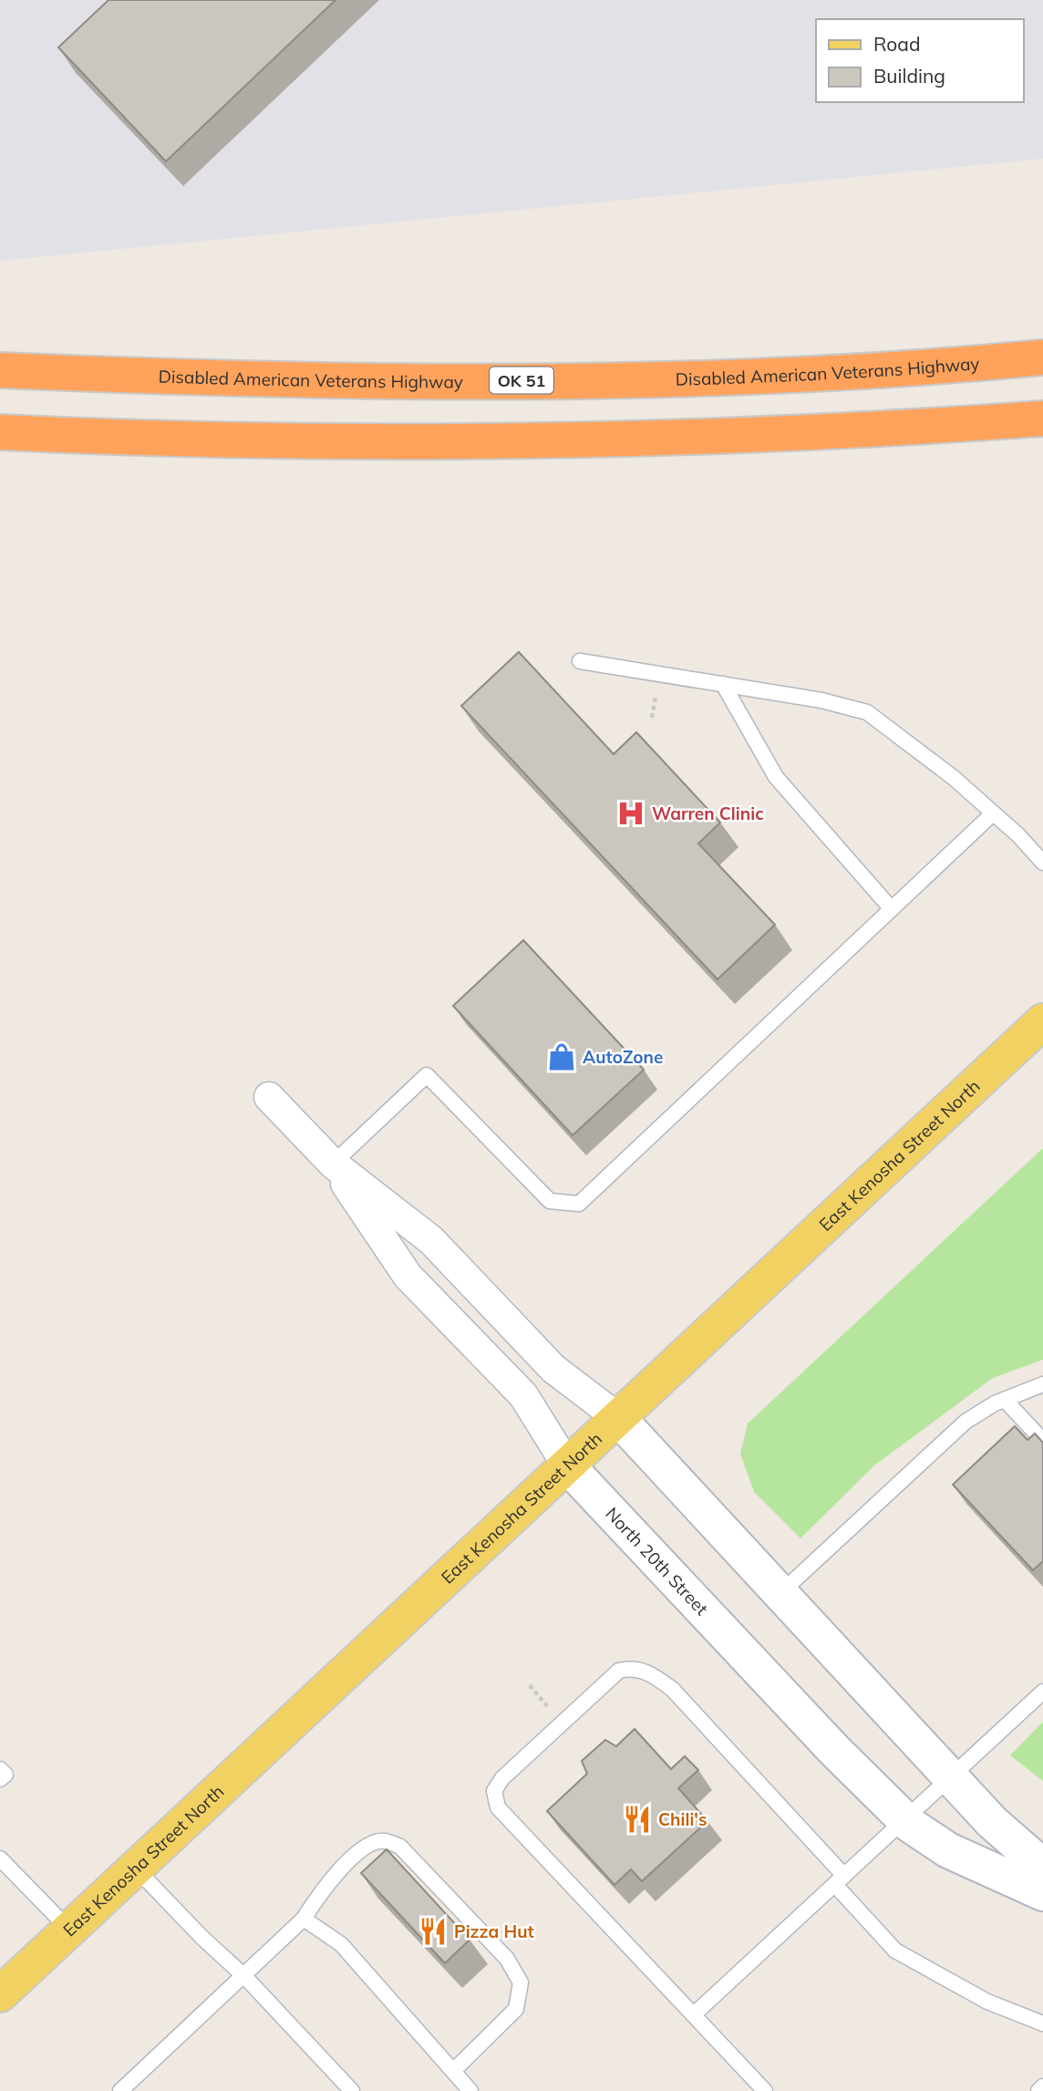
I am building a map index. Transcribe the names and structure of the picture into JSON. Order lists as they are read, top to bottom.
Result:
{
  "streets": {
    "highway": ["Disabled American Veterans Highway", "OK 51"],
    "main road": ["East Kenosha Street North"],
    "street": ["North 20th Street"]
  },
  "crossings": [
    ["East Kenosha Street North", "North 20th Street"]
  ],
  "places": {
    "hospital": ["Warren Clinic"],
    "shop": ["AutoZone"],
    "restaurant": ["Chili's", "Pizza Hut"]
  },
  "legend": ["Road", "Building"]
}
